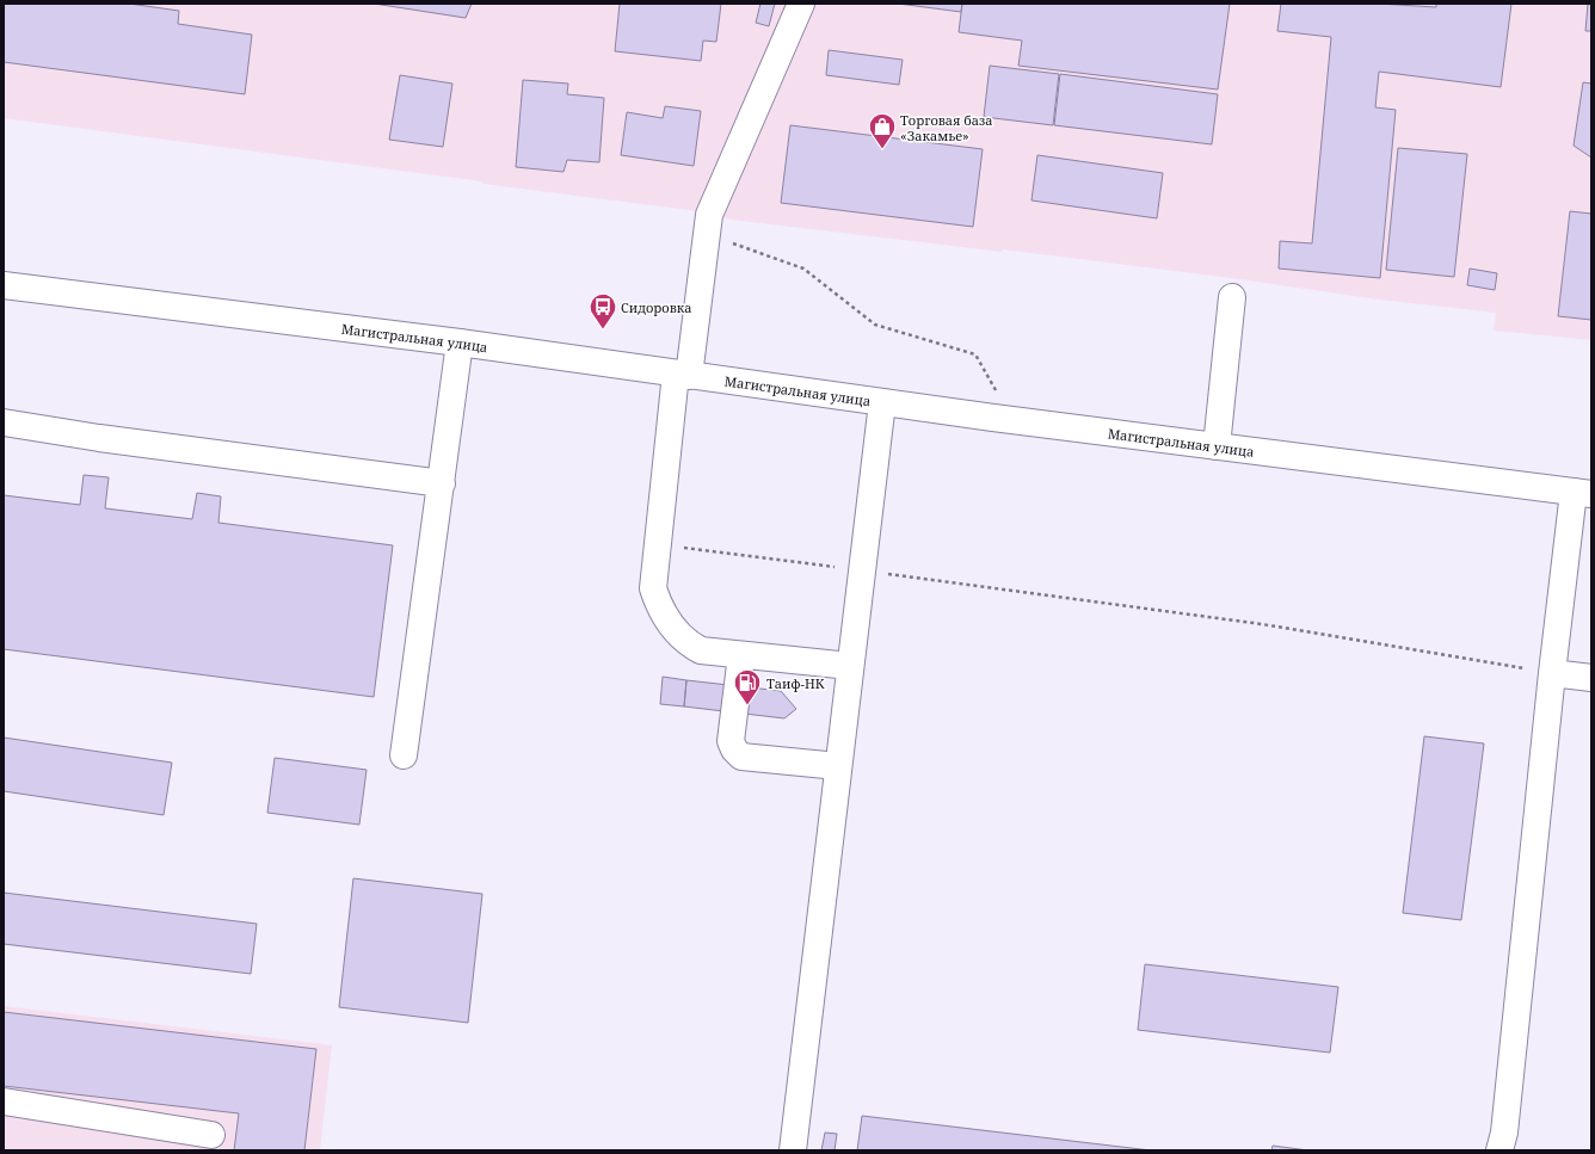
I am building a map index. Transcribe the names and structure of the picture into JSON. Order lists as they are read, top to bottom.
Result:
{
  "streets": {
    "main road": ["Магистральная улица"]
  },
  "places": {
    "shop": ["Торговая база «Закамье»"],
    "bus stop": ["Сидоровка"],
    "fuel station": ["Таиф-НК"]
  }
}
